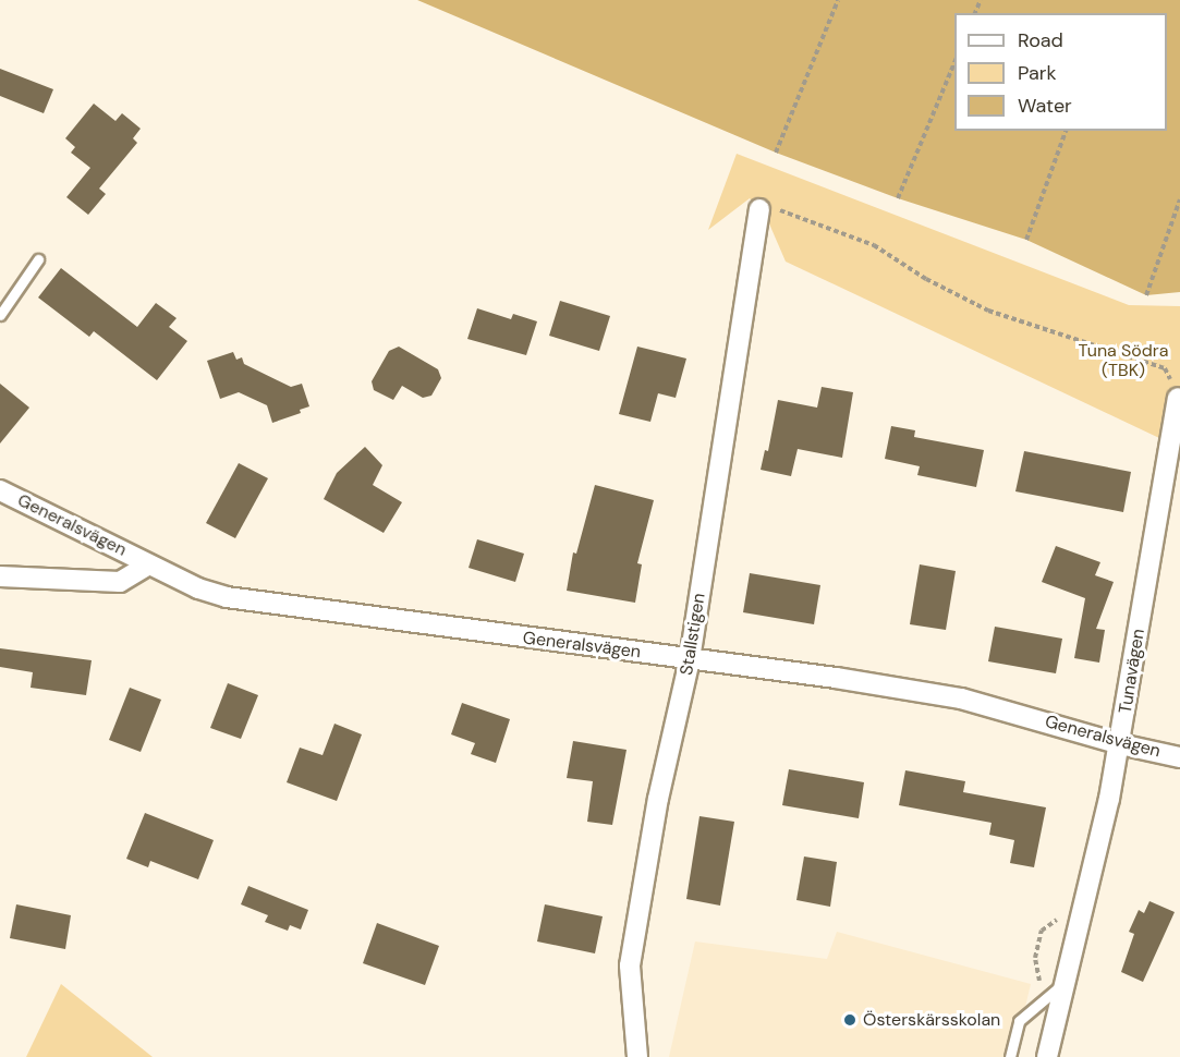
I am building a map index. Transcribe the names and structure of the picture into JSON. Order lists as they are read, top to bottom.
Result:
{
  "streets": {
    "street": ["Generalsvägen", "Stallstigen", "Tunavägen"]
  },
  "crossings": [
    ["Generalsvägen", "Stallstigen"],
    ["Generalsvägen", "Tunavägen"]
  ],
  "parks": ["Tuna Södra (TBK)"],
  "places": ["Österskärsskolan"],
  "legend": ["Road", "Park", "Water"]
}
